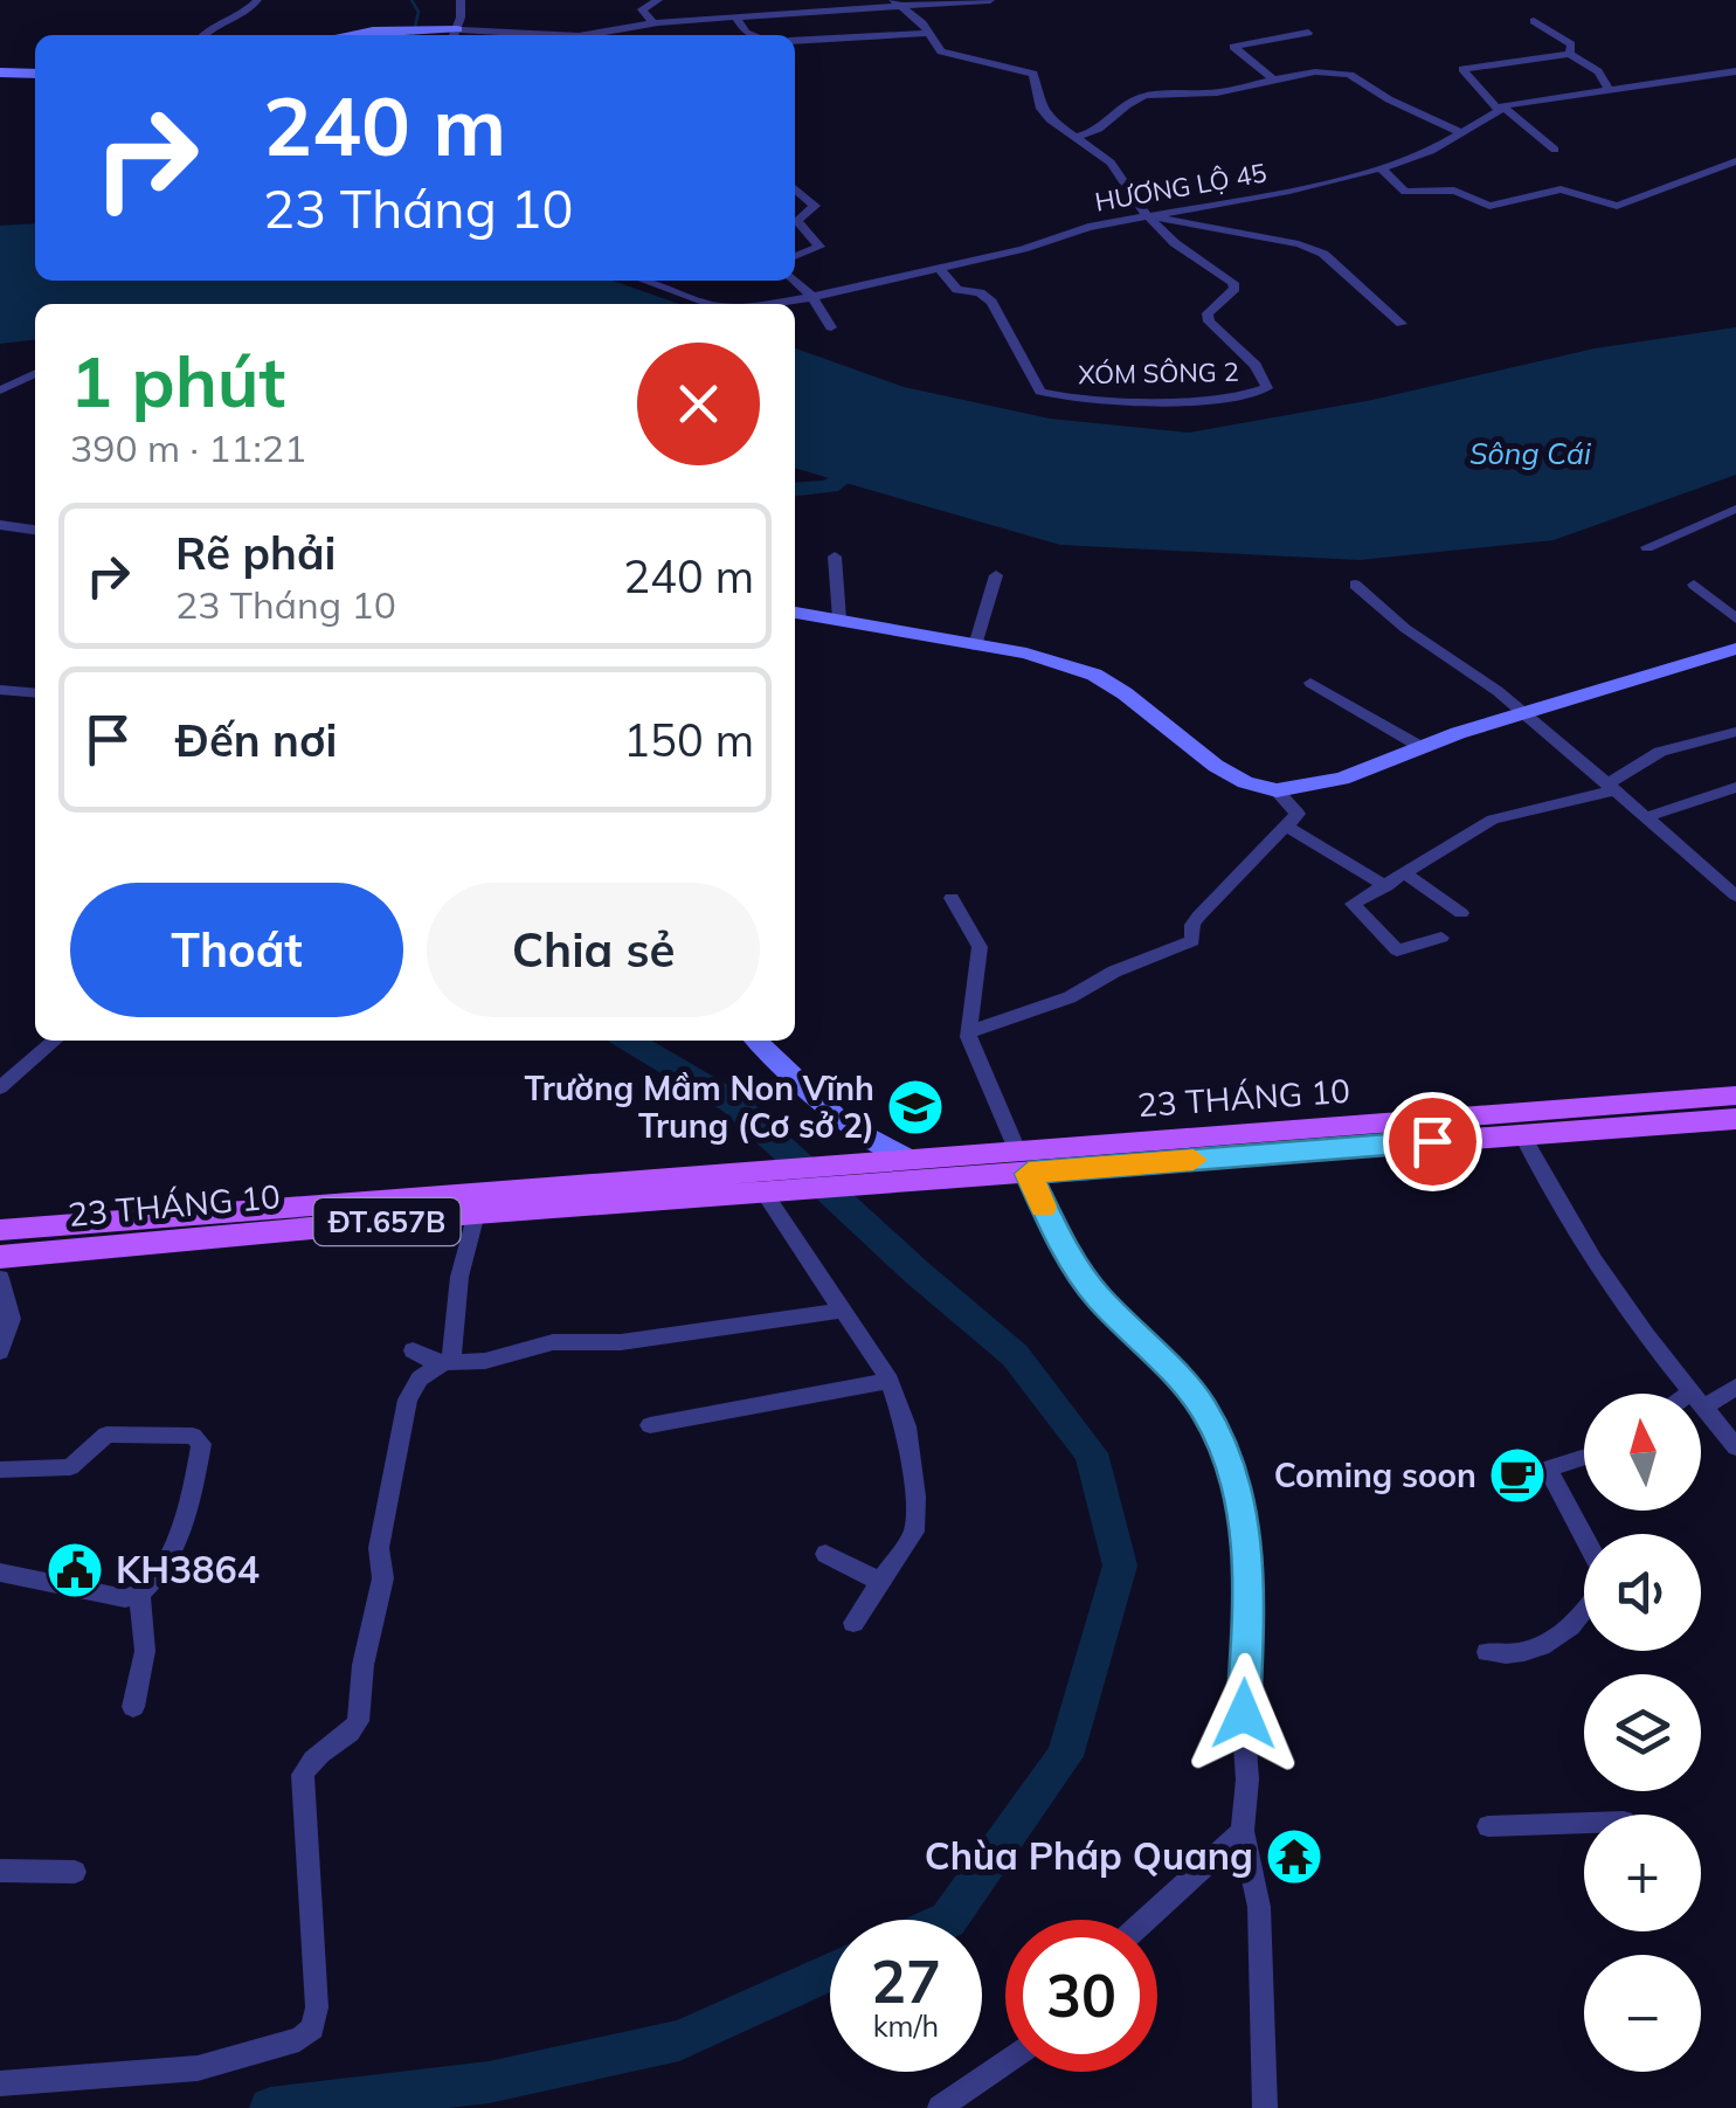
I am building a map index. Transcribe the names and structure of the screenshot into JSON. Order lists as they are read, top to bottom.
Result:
{
  "streets": {
    "main road": ["23 THÁNG 10", "ĐT.657B"],
    "street": ["HƯƠNG LỘ 45", "XÓM SÔNG 2"]
  },
  "crossings": [
    ["HƯƠNG LỘ 45", "XÓM SÔNG 2"]
  ],
  "water": ["Sông Cái"],
  "places": {
    "school or university": ["Trường Mầm Non Vĩnh Trung (Cơ sở 2)"],
    "cafe": ["Coming soon"],
    "public building": ["KH3864"],
    "temple": ["Chùa Pháp Quang"]
  },
  "north": "top",
  "page": {
    "turn": ["240 m", "23 Tháng 10"],
    "heading": ["1 phút", "390 m · 11:21"],
    "list": [
      {
        "name": "Rẽ phải",
        "note": "23 Tháng 10",
        "value": "240 m"
      },
      {
        "name": "Đến nơi",
        "value": "150 m"
      }
    ],
    "buttons": ["Thoát", "Chia sẻ"],
    "map_buttons": ["+", "−"],
    "speed": "27 km/h",
    "limit": "30"
  }
}
